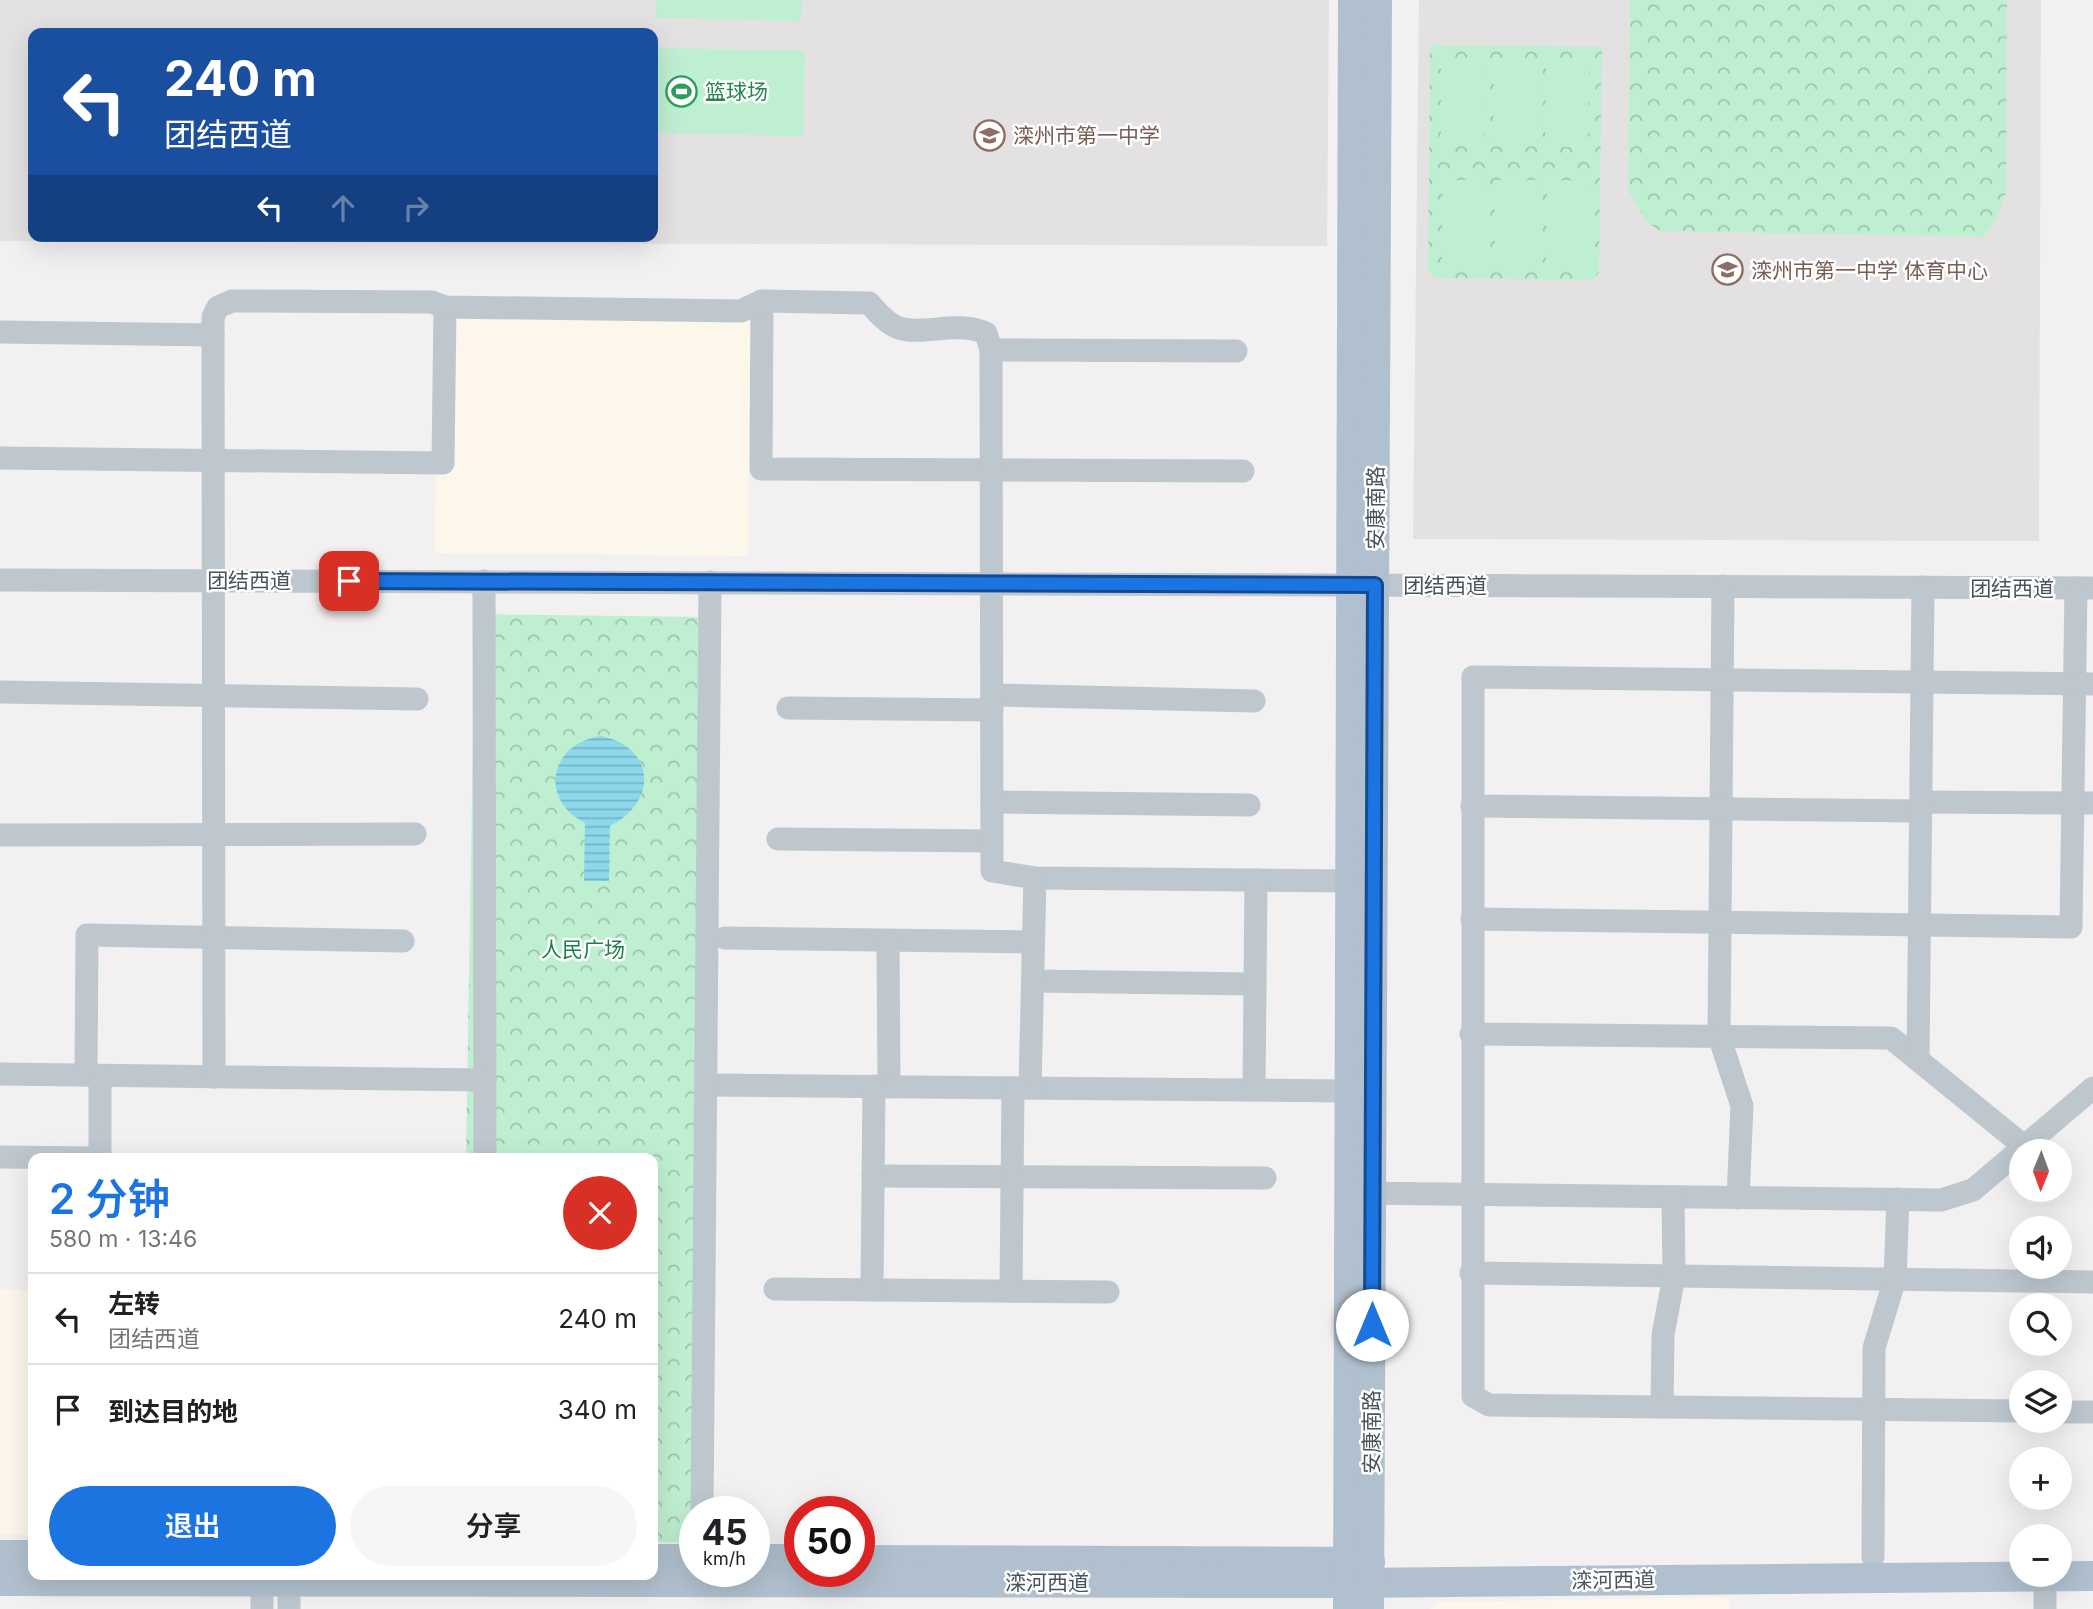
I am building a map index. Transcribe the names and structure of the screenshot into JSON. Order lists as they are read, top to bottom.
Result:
{
  "streets": {
    "main road": ["安康南路", "滦河西道"],
    "street": ["团结西道"]
  },
  "crossings": [
    ["安康南路", "团结西道"],
    ["安康南路", "滦河西道"]
  ],
  "parks": ["人民广场"],
  "places": {
    "sports": ["篮球场"],
    "school or university": ["滦州市第一中学", "滦州市第一中学 体育中心"]
  },
  "north": "bottom",
  "page": {
    "turn": ["240 m", "团结西道"],
    "map_buttons": ["+", "−"],
    "heading": ["2 分钟", "580 m · 13:46"],
    "list": [
      {
        "name": "左转",
        "note": "团结西道",
        "value": "240 m"
      },
      {
        "name": "到达目的地",
        "value": "340 m"
      }
    ],
    "buttons": ["退出", "分享"],
    "speed": "45 km/h",
    "limit": "50"
  }
}
